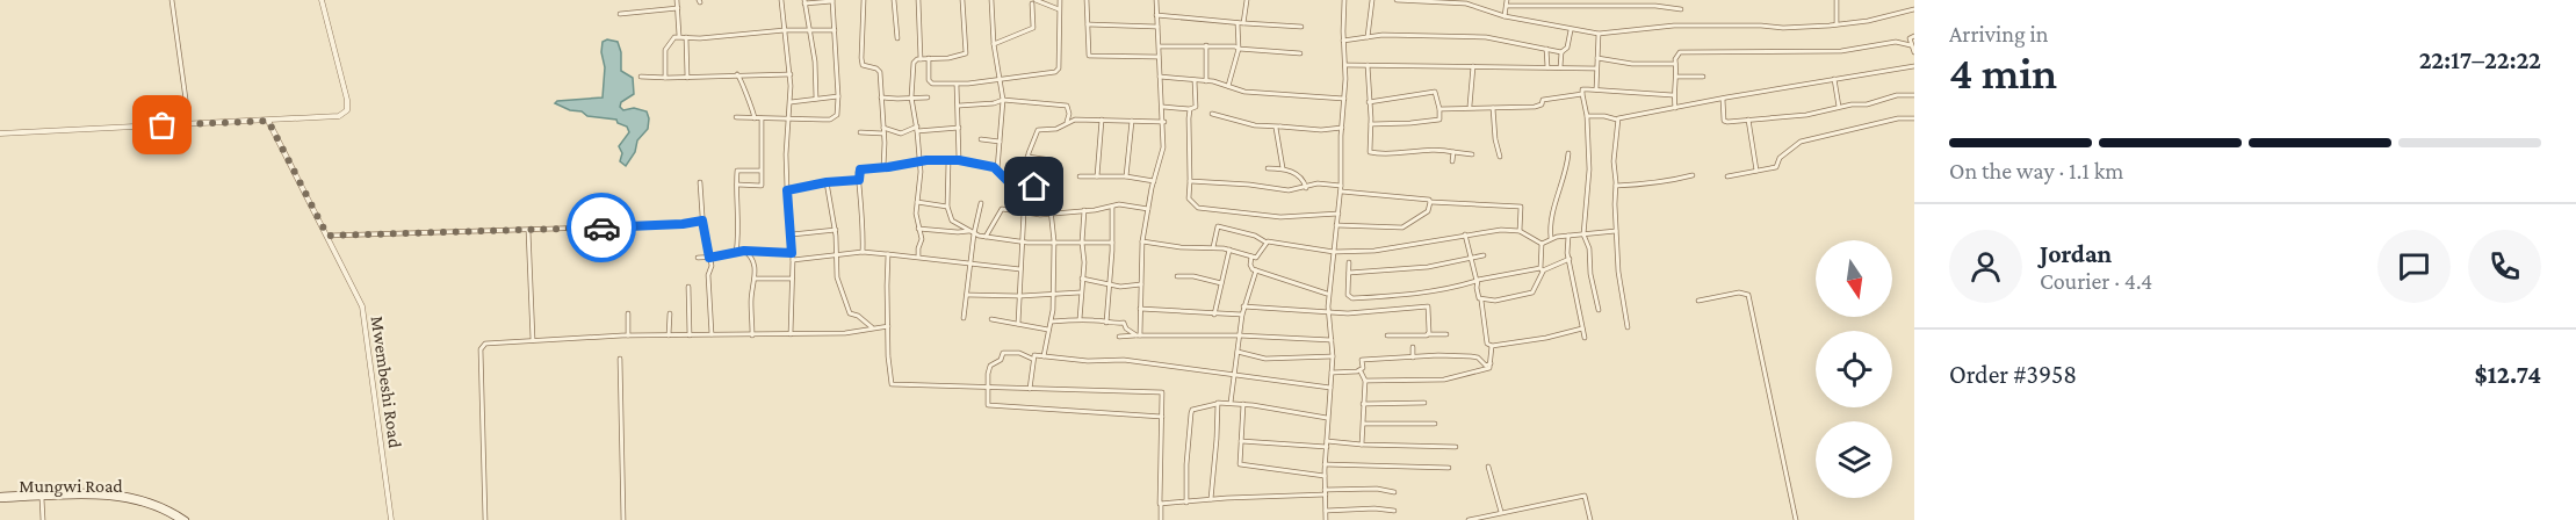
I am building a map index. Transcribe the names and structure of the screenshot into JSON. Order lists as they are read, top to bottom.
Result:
{
  "streets": {
    "main road": ["Mungwi Road"],
    "street": ["Mwembeshi Road"]
  },
  "north": "bottom",
  "page": {
    "heading": ["4 min", "Arriving in", "22:17–22:22"],
    "panel": [
      "Jordan",
      "Courier · 4.4",
      "Order #3958",
      "$12.74"
    ],
    "bar": "On the way · 1.1 km"
  }
}
